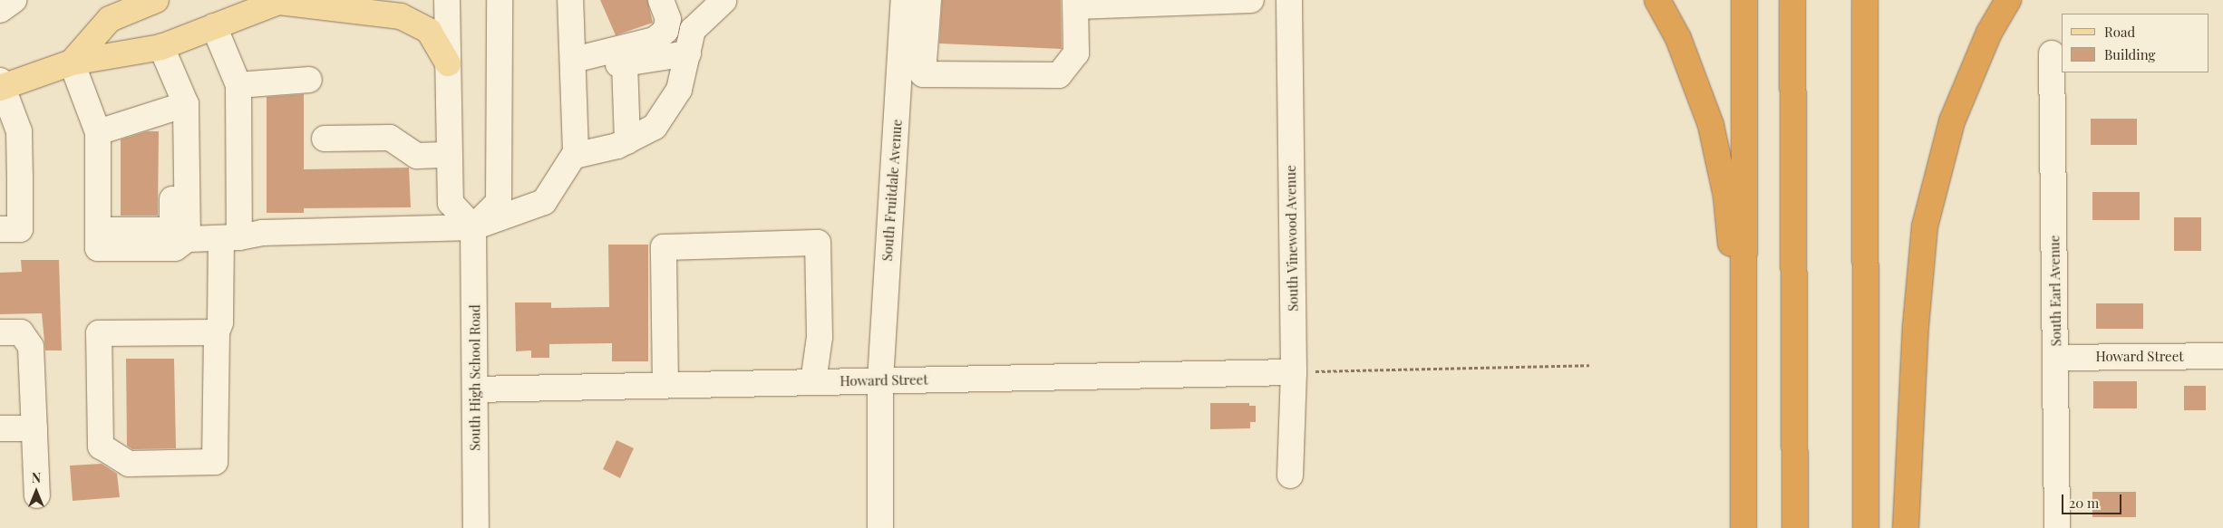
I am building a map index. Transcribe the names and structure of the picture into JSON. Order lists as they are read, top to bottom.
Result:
{
  "streets": {
    "street": [
      "South Fruitdale Avenue",
      "South Vinewood Avenue",
      "South Earl Avenue",
      "Howard Street",
      "South High School Road"
    ]
  },
  "crossings": [
    ["South Fruitdale Avenue", "Howard Street"],
    ["South Vinewood Avenue", "Howard Street"],
    ["South Earl Avenue", "Howard Street"],
    ["Howard Street", "South High School Road"]
  ],
  "legend": ["Road", "Building"],
  "scale_bar": "20 m",
  "north": "top"
}
